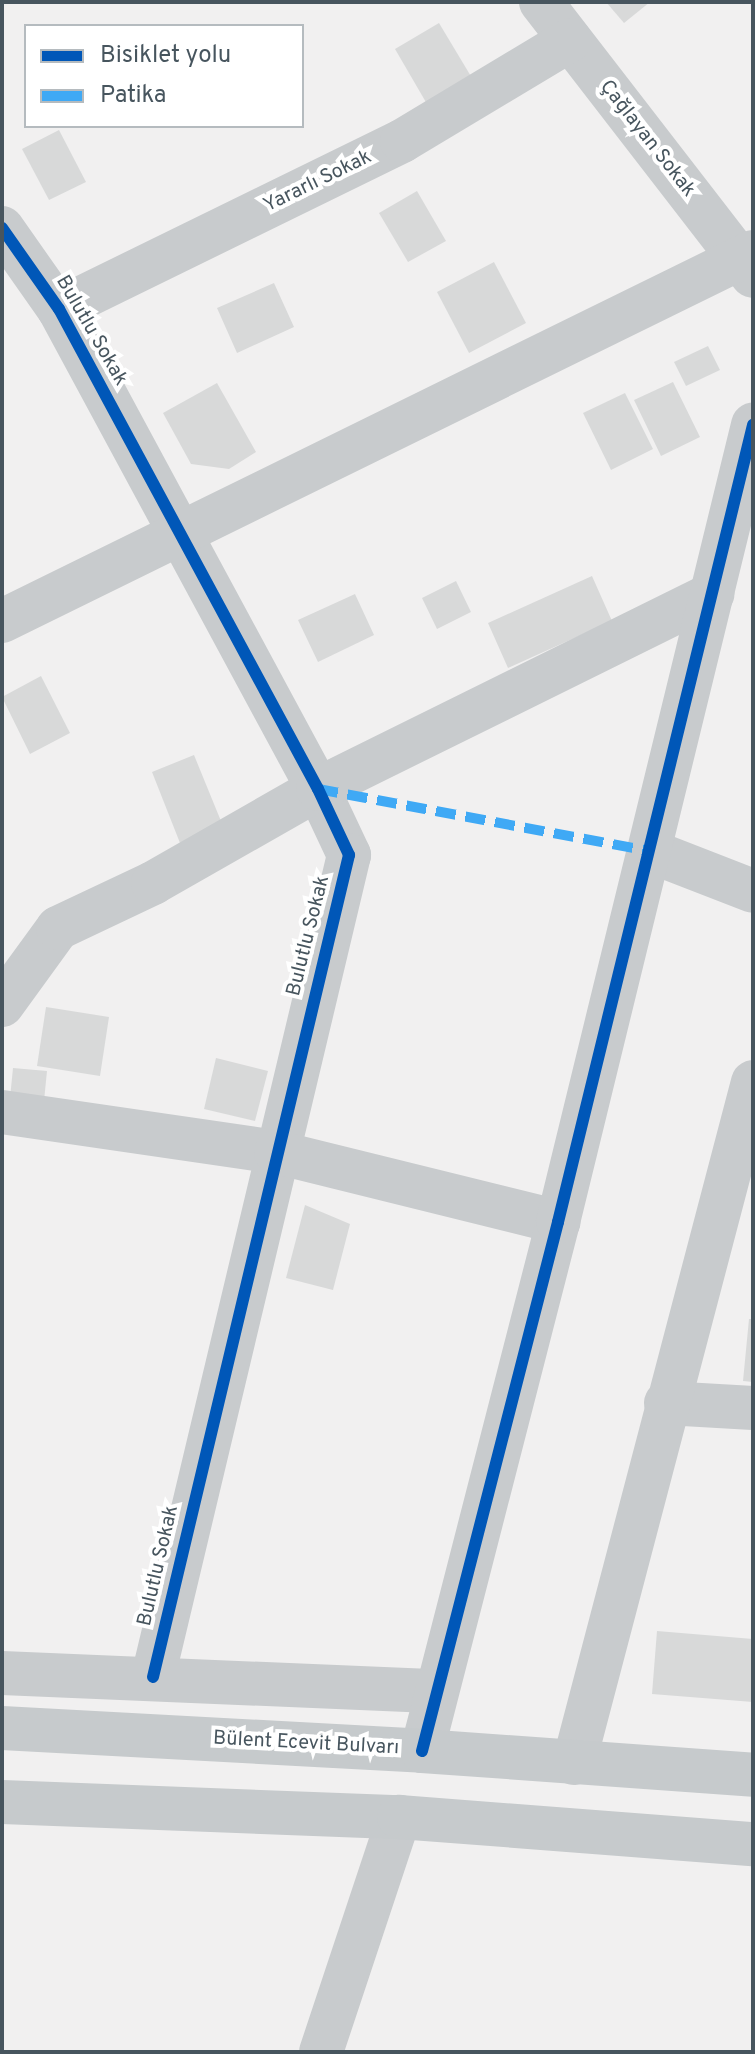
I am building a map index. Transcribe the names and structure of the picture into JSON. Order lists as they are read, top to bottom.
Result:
{
  "streets": {
    "main road": ["Bülent Ecevit Bulvarı"],
    "street": ["Çağlayan Sokak", "Yararlı Sokak", "Bulutlu Sokak"]
  },
  "crossings": [
    ["Çağlayan Sokak", "Yararlı Sokak"],
    ["Yararlı Sokak", "Bulutlu Sokak"]
  ],
  "legend": ["Bisiklet yolu", "Patika"]
}
